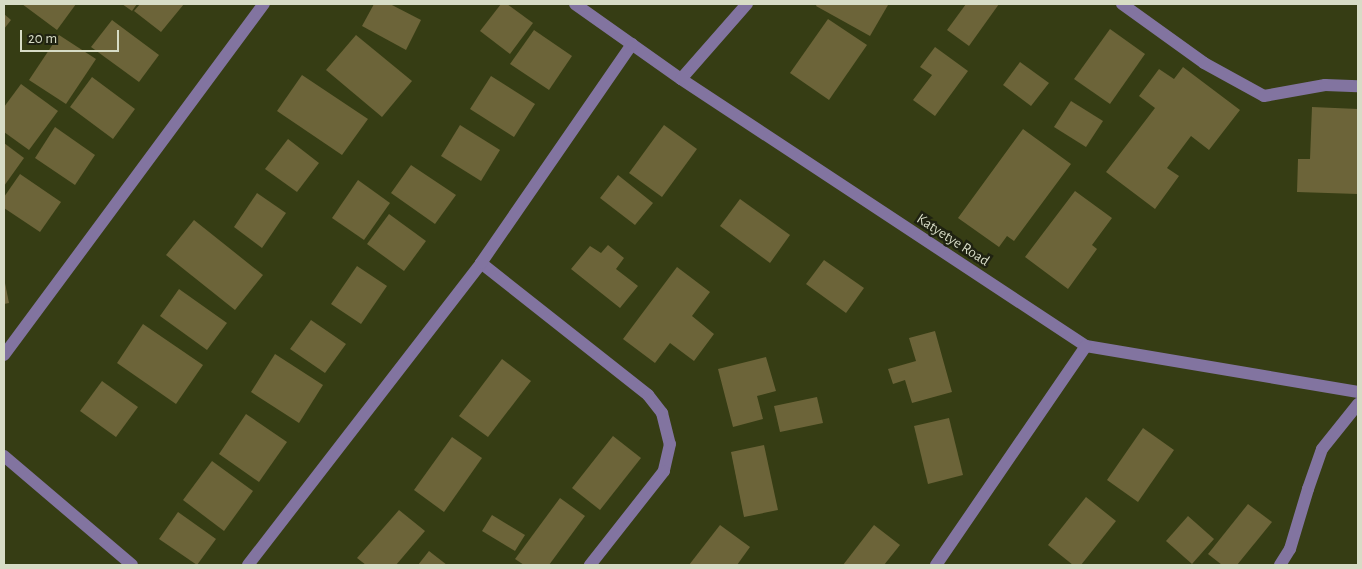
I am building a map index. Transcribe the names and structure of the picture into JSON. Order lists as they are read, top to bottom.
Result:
{
  "streets": {
    "street": ["Katyetye Road"]
  },
  "scale_bar": "20 m"
}
